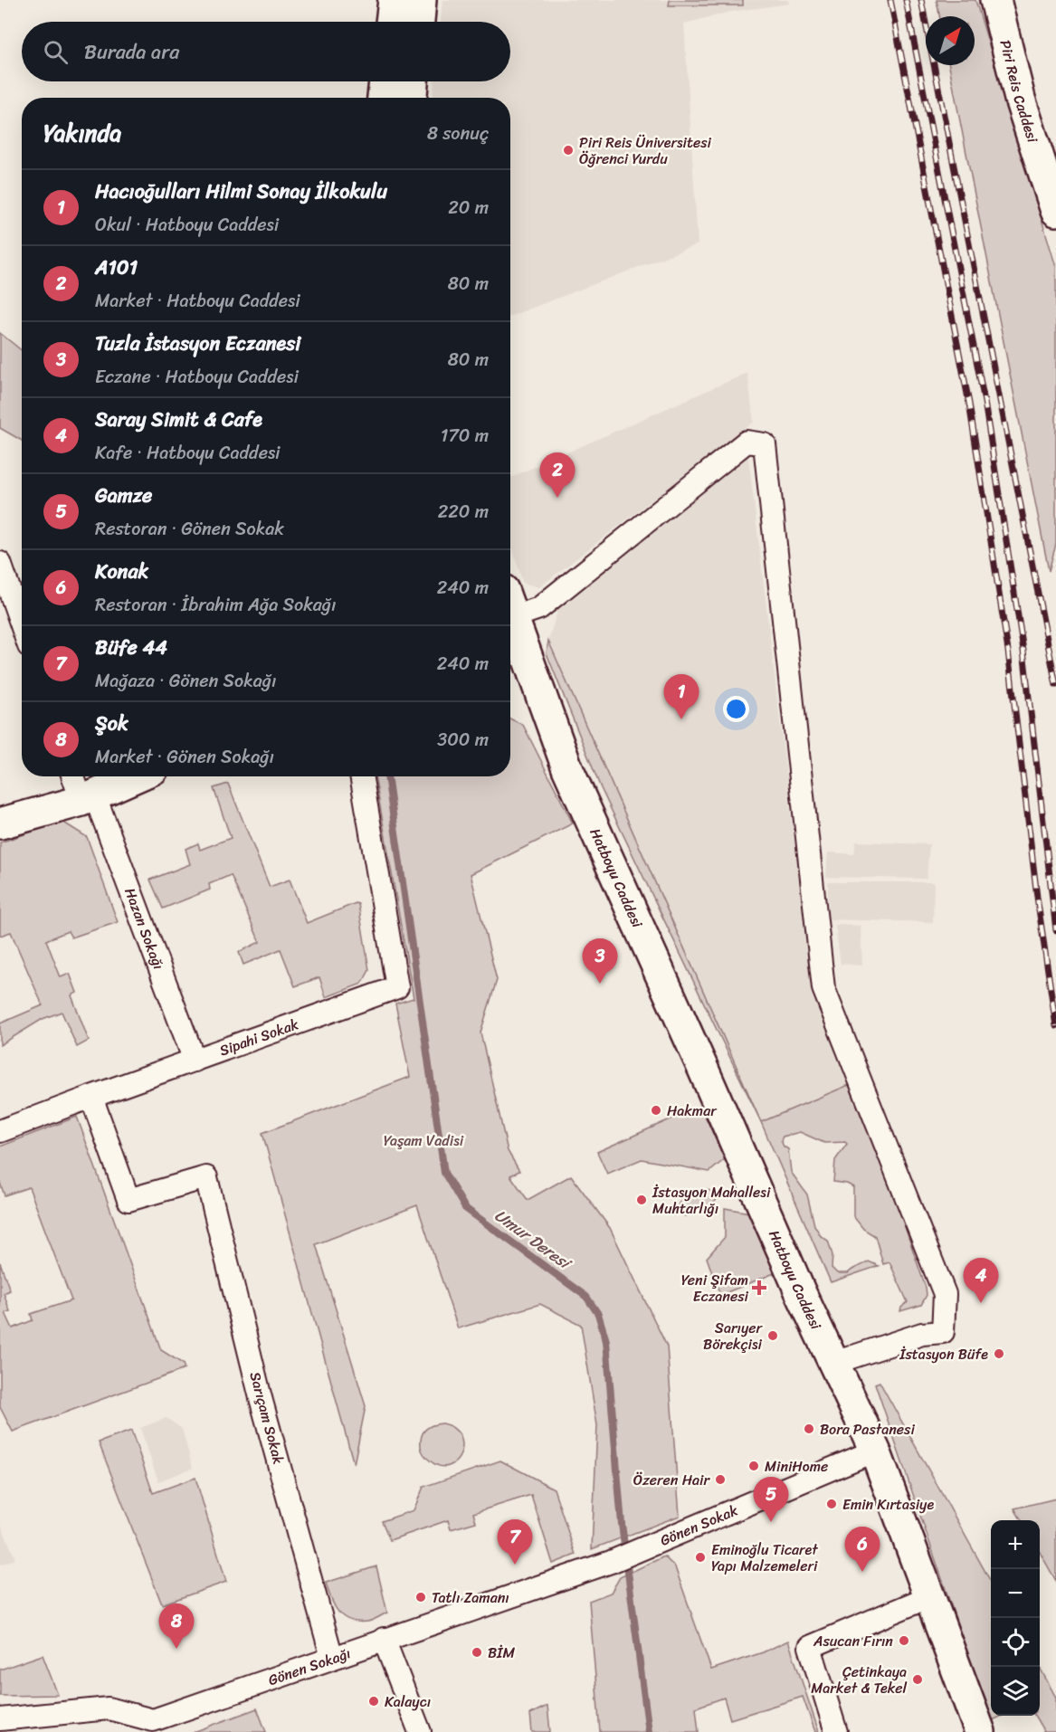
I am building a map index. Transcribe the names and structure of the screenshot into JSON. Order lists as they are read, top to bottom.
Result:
{
  "streets": {
    "main road": ["Piri Reis Caddesi", "Hatboyu Caddesi"],
    "street": [
      "Hazan Sokağı",
      "Sipahi Sokak",
      "Sarıçam Sokak",
      "Gönen Sokak",
      "Gönen Sokağı"
    ]
  },
  "crossings": [
    ["Hatboyu Caddesi", "Gönen Sokak"],
    ["Hazan Sokağı", "Sipahi Sokak"],
    ["Sipahi Sokak", "Sarıçam Sokak"],
    ["Sarıçam Sokak", "Gönen Sokağı"],
    ["Gönen Sokak", "Gönen Sokağı"]
  ],
  "water": ["Umur Deresi"],
  "parks": ["Yaşam Vadisi"],
  "places": {
    "other": [
      "Piri Reis Üniversitesi Öğrenci Yurdu",
      "Hakmar",
      "İstasyon Mahallesi Muhtarlığı",
      "Sarıyer Börekçisi",
      "İstasyon Büfe",
      "Bora Pastanesi",
      "MiniHome",
      "Özeren Hair",
      "Emin Kırtasiye",
      "Eminoğlu Ticaret Yapı Malzemeleri",
      "Tatlı Zamanı",
      "Asucan Fırın",
      "BİM",
      "Çetinkaya Market & Tekel",
      "Kalaycı"
    ],
    "health": ["Yeni Şifam Eczanesi"]
  },
  "north": "top right",
  "page": {
    "search": "Burada ara",
    "heading": ["Yakında", "8 sonuç"],
    "list": [
      {
        "mark": "1",
        "name": "Hacıoğulları Hilmi Sonay İlkokulu",
        "note": "Okul · Hatboyu Caddesi",
        "value": "20 m"
      },
      {
        "mark": "2",
        "name": "A101",
        "note": "Market · Hatboyu Caddesi",
        "value": "80 m"
      },
      {
        "mark": "3",
        "name": "Tuzla İstasyon Eczanesi",
        "note": "Eczane · Hatboyu Caddesi",
        "value": "80 m"
      },
      {
        "mark": "4",
        "name": "Saray Simit & Cafe",
        "note": "Kafe · Hatboyu Caddesi",
        "value": "170 m"
      },
      {
        "mark": "5",
        "name": "Gamze",
        "note": "Restoran · Gönen Sokak",
        "value": "220 m"
      },
      {
        "mark": "6",
        "name": "Konak",
        "note": "Restoran · İbrahim Ağa Sokağı",
        "value": "240 m"
      },
      {
        "mark": "7",
        "name": "Büfe 44",
        "note": "Mağaza · Gönen Sokağı",
        "value": "240 m"
      },
      {
        "mark": "8",
        "name": "Şok",
        "note": "Market · Gönen Sokağı",
        "value": "300 m"
      }
    ],
    "pins": [
      "2",
      "1",
      "3",
      "4",
      "5",
      "7",
      "6",
      "8"
    ],
    "map_buttons": ["+", "−"]
  }
}
